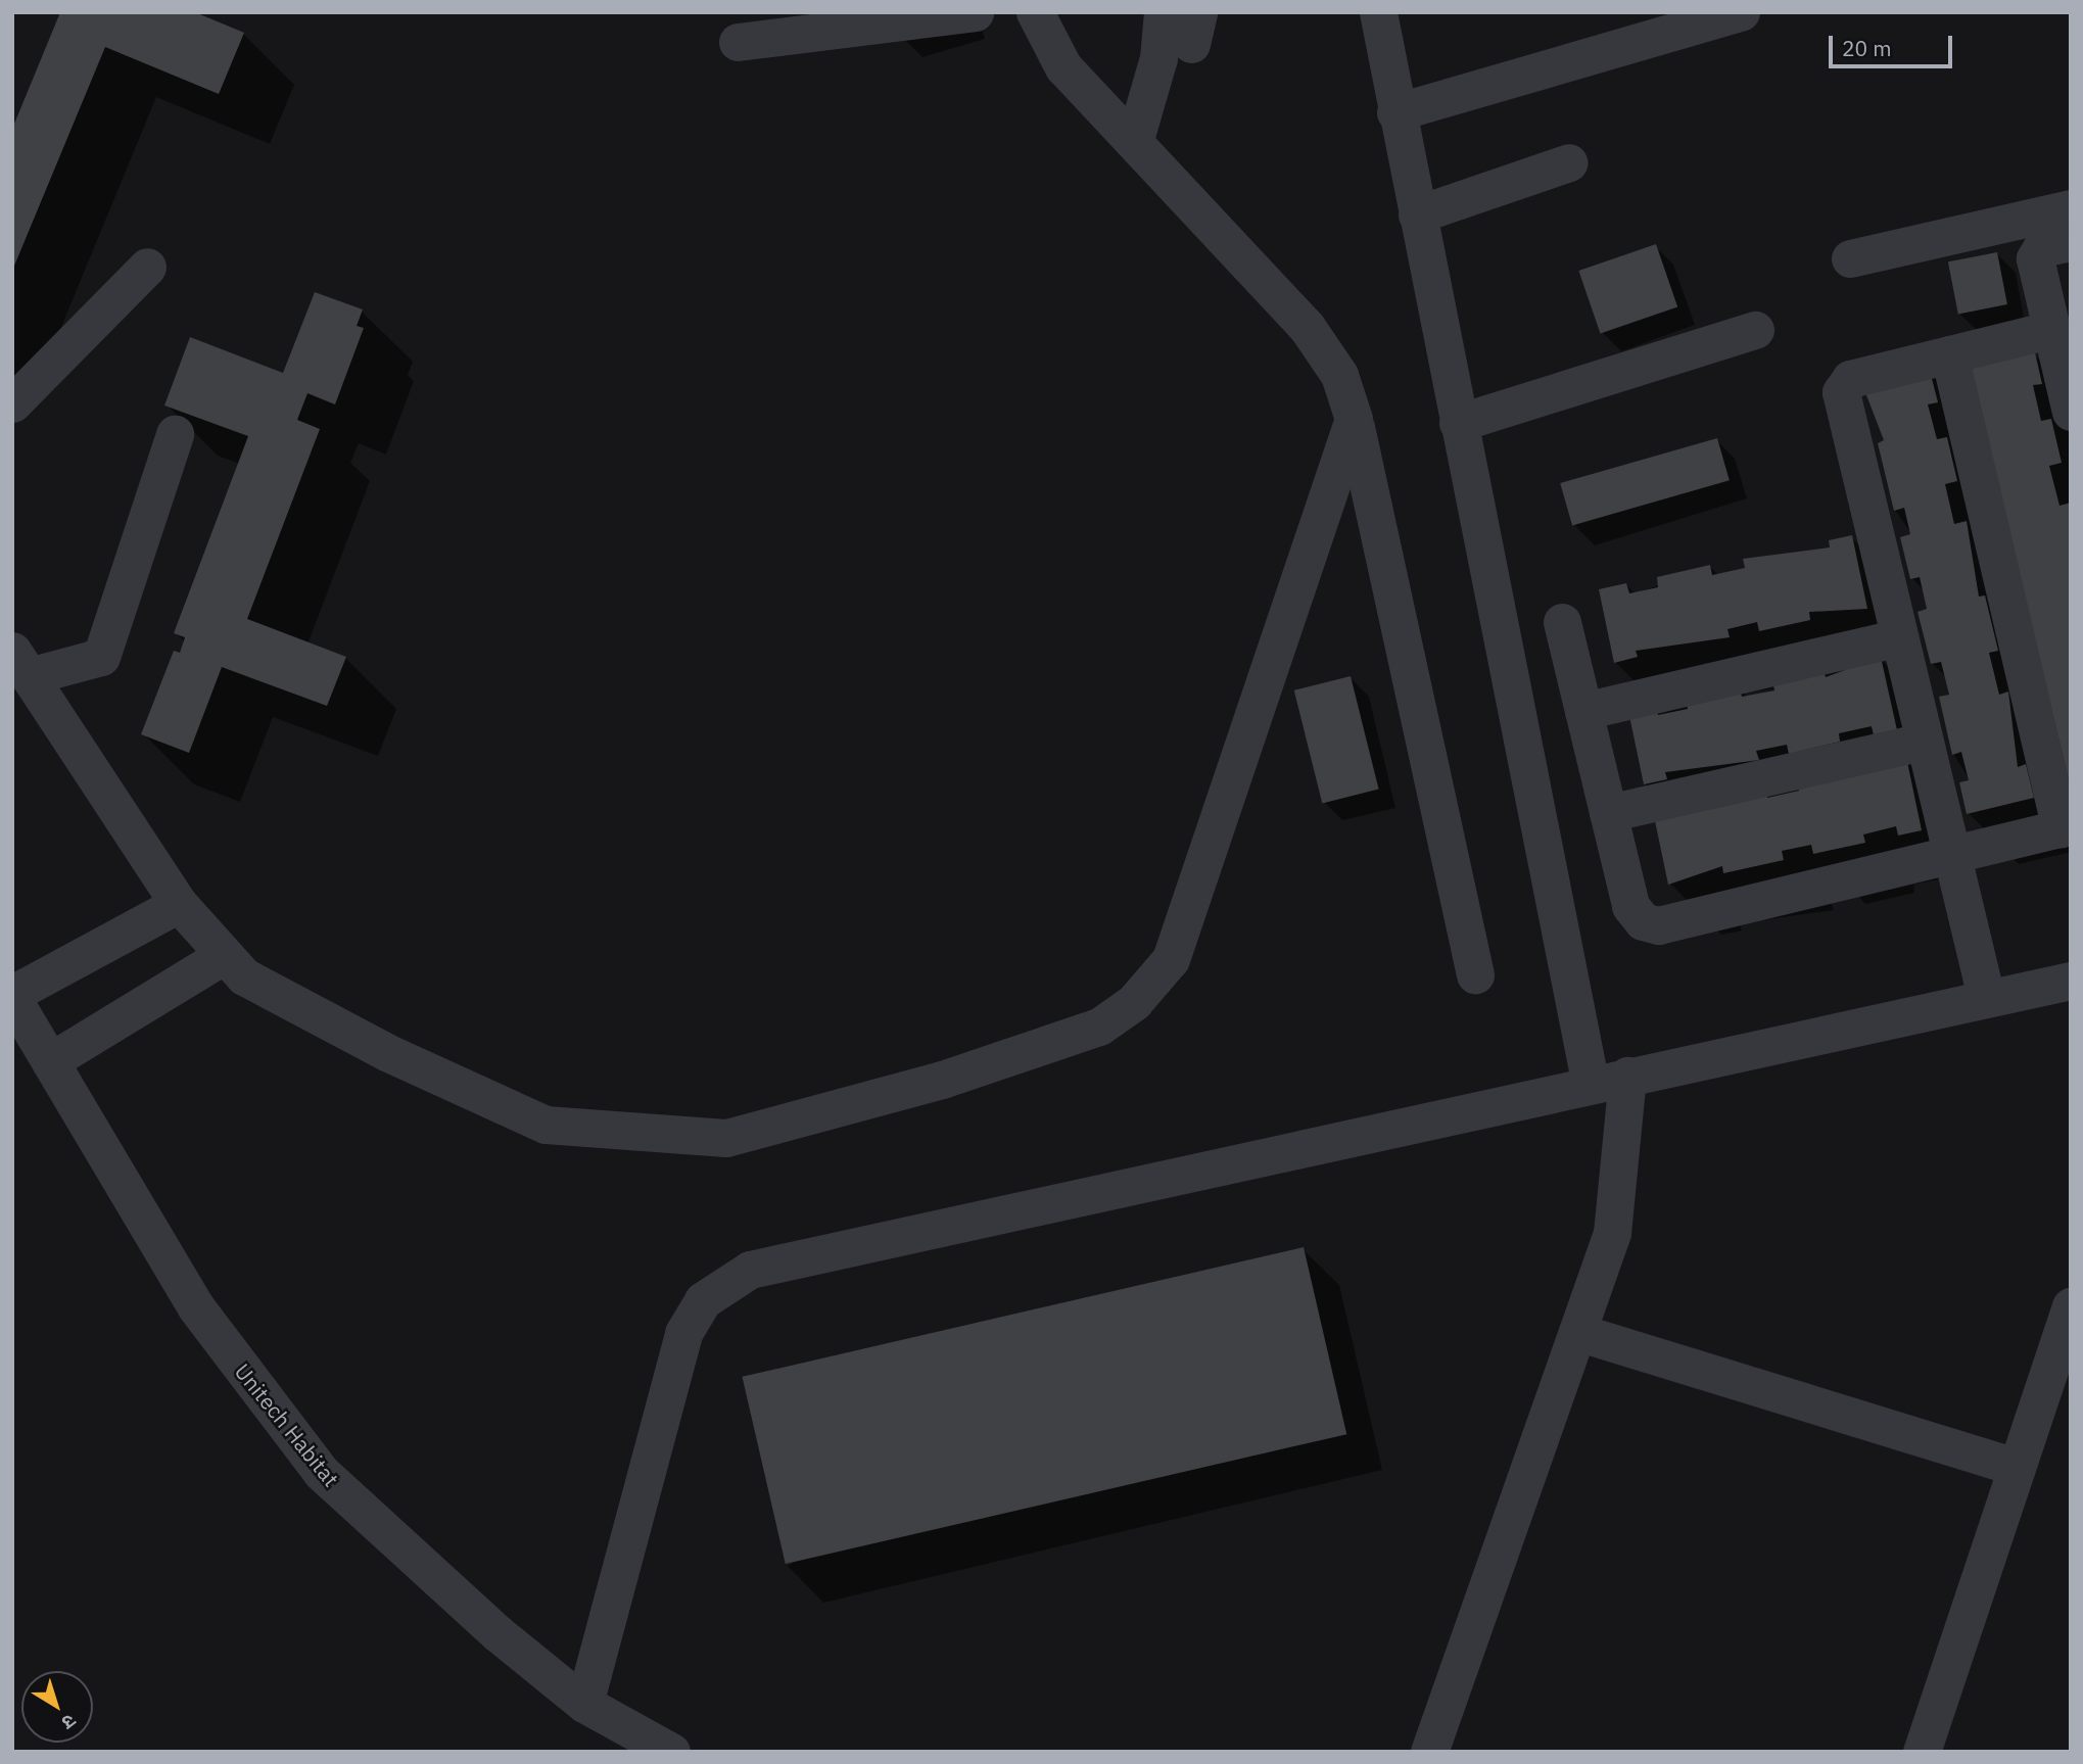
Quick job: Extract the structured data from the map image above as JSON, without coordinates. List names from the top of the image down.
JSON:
{
  "streets": {
    "street": ["Unitech Habitat"]
  },
  "scale_bar": "20 m",
  "north": "bottom right"
}
